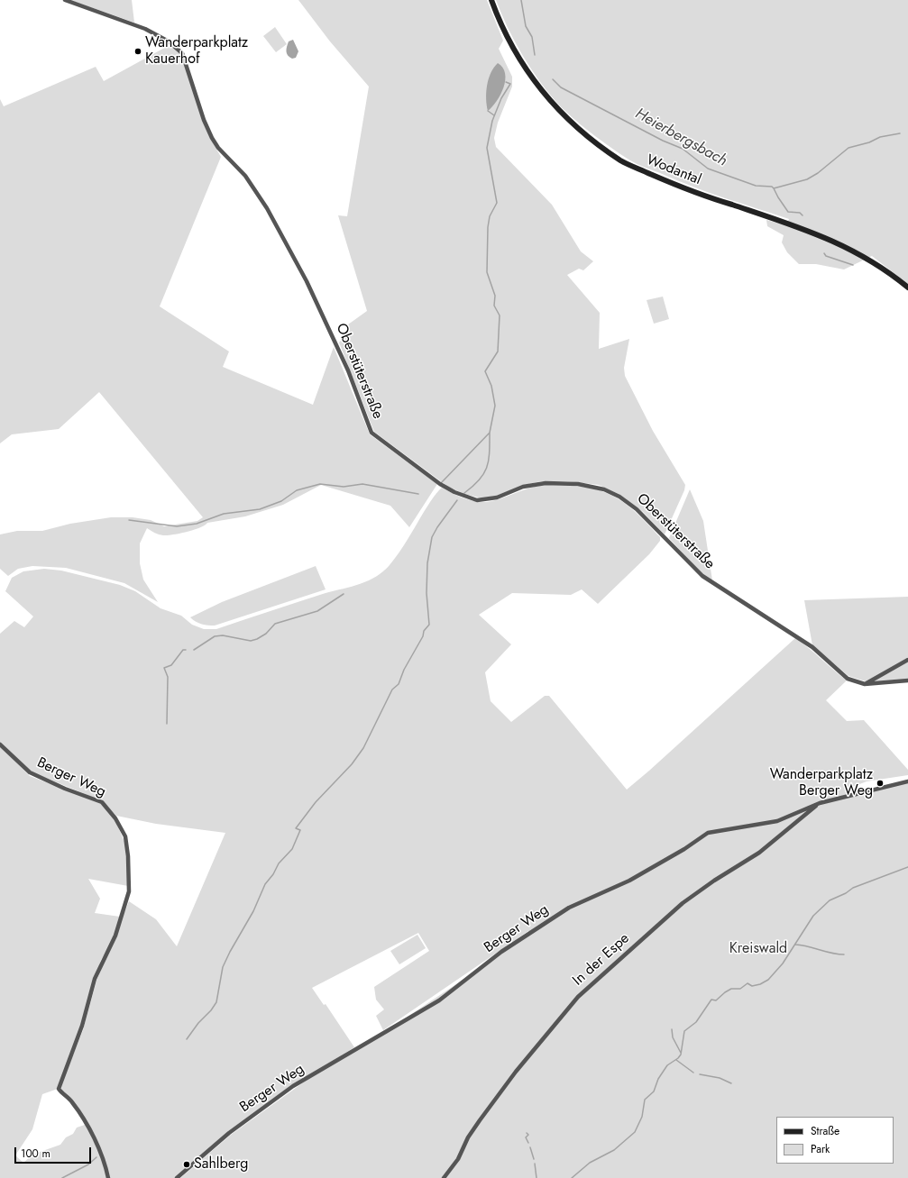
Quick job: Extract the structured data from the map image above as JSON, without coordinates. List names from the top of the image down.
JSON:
{
  "streets": {
    "main road": ["Wodantal"],
    "street": ["Oberstüterstraße", "Berger Weg", "In der Espe"]
  },
  "crossings": [
    ["Berger Weg", "In der Espe"]
  ],
  "water": ["Heierbergsbach"],
  "parks": ["Kreiswald"],
  "places": ["Wanderparkplatz Kauerhof", "Wanderparkplatz Berger Weg", "Sahlberg"],
  "legend": ["Straße", "Park"],
  "scale_bar": "100 m"
}
